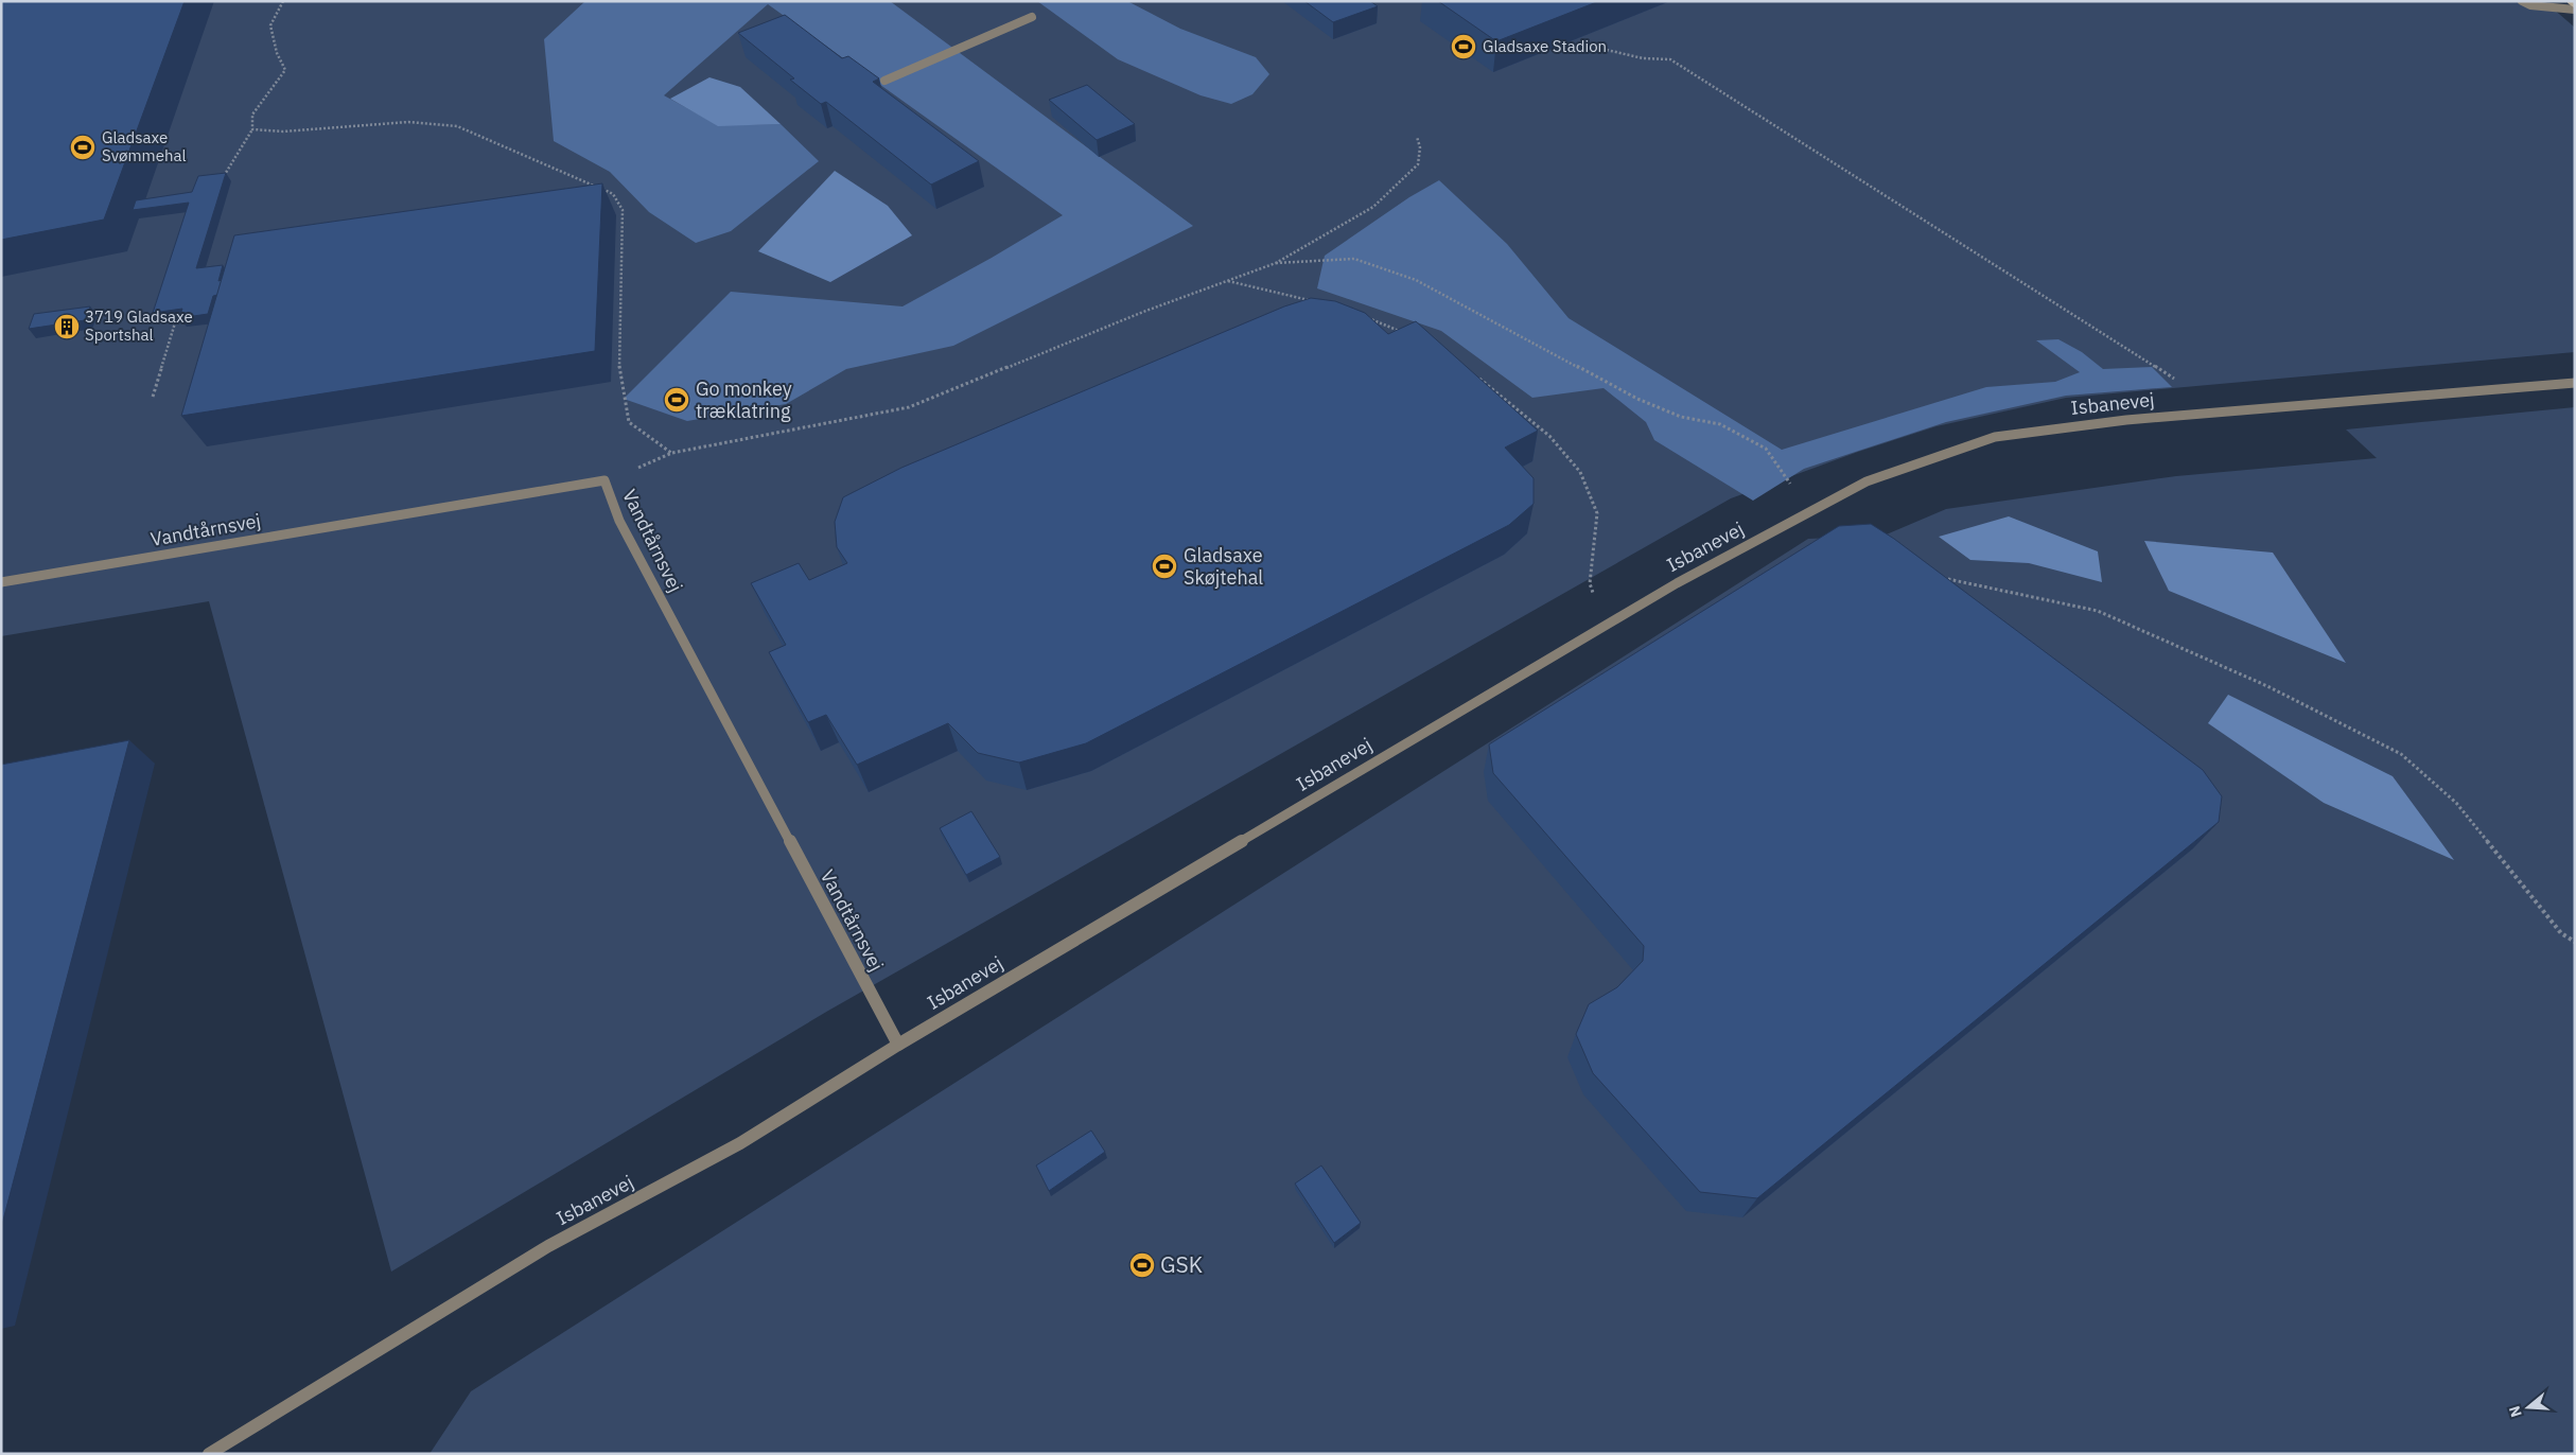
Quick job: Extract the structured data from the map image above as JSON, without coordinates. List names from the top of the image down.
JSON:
{
  "streets": {
    "street": ["Isbanevej", "Vandtårnsvej"]
  },
  "crossings": [
    ["Isbanevej", "Vandtårnsvej"]
  ],
  "places": {
    "sports": [
      "Gladsaxe Stadion",
      "Gladsaxe Svømmehal",
      "Go monkey træklatring",
      "Gladsaxe Skøjtehal",
      "GSK"
    ],
    "building": ["3719 Gladsaxe Sportshal"]
  },
  "north": "left"
}
